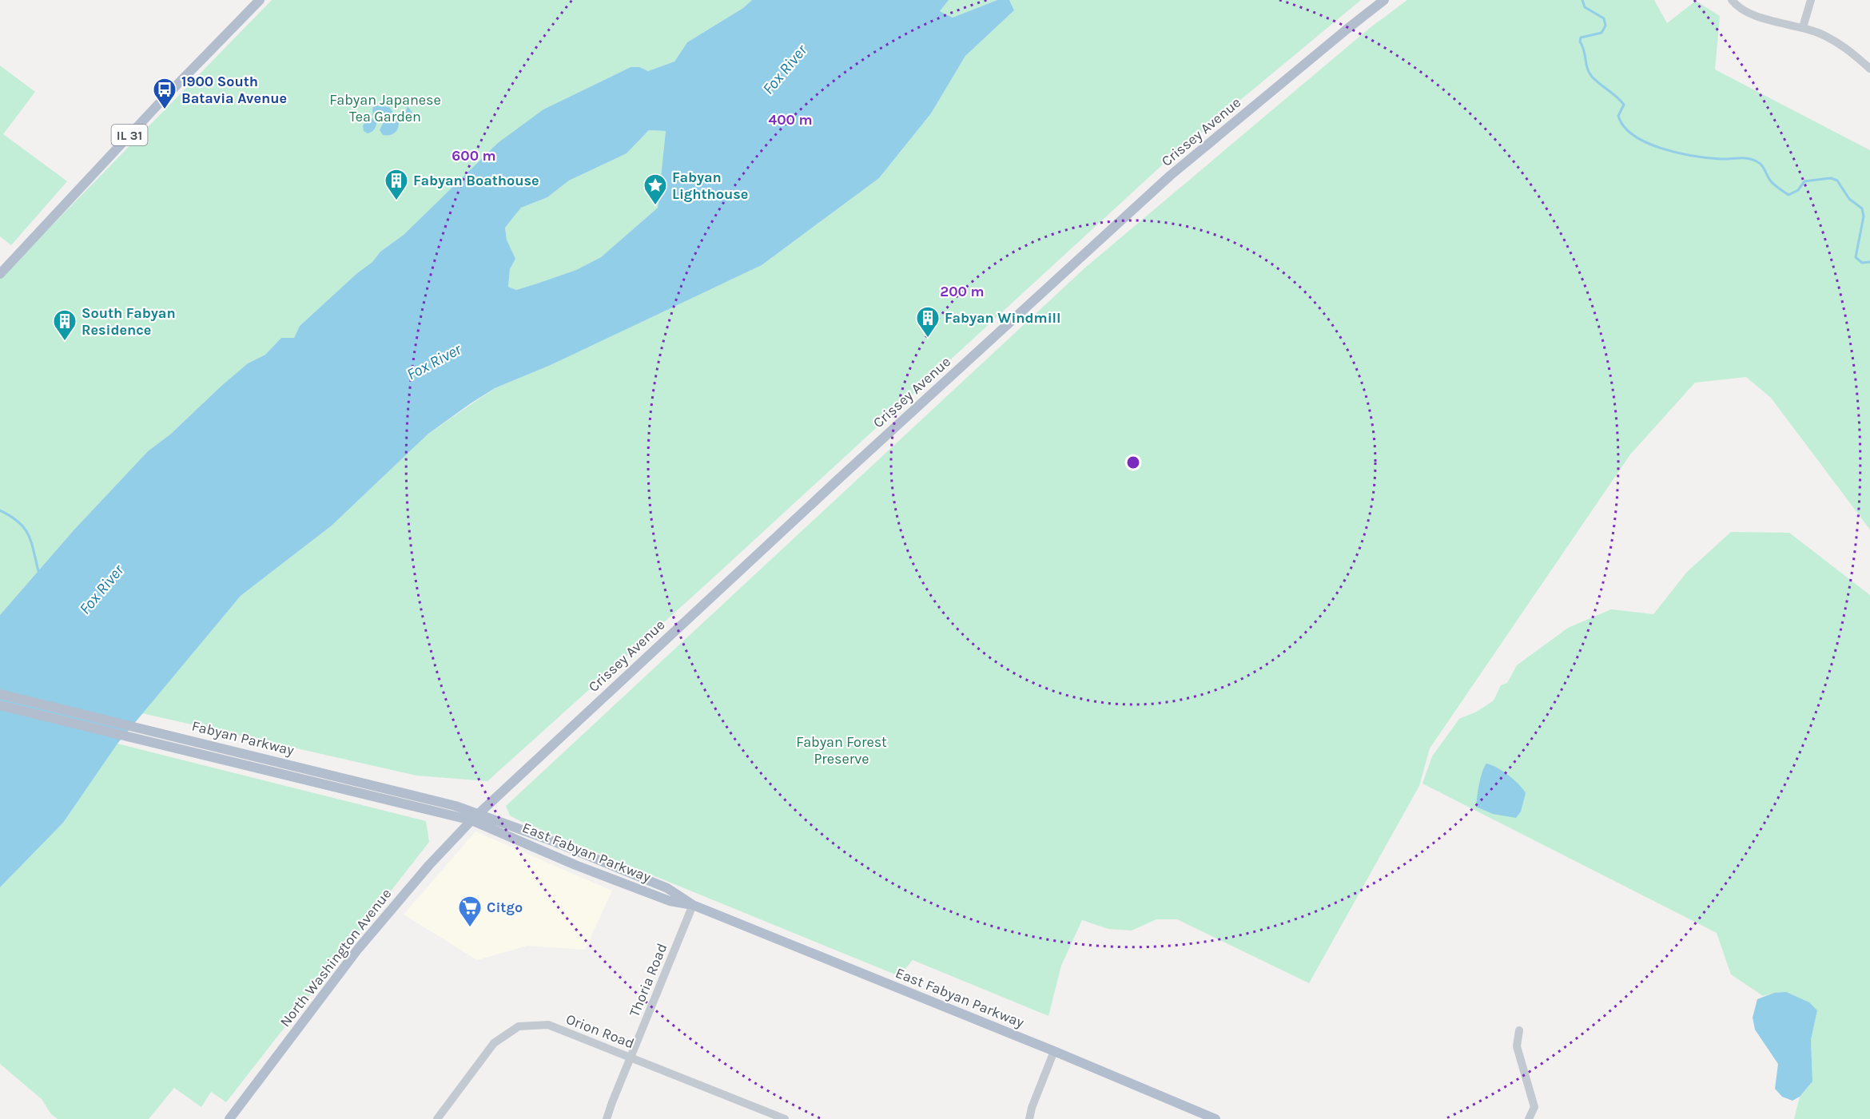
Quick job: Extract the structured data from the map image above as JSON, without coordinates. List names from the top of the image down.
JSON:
{
  "streets": {
    "main road": [
      "Crissey Avenue",
      "IL 31",
      "Fabyan Parkway",
      "East Fabyan Parkway",
      "North Washington Avenue"
    ],
    "street": ["Thoria Road", "Orion Road"]
  },
  "crossings": [
    ["Crissey Avenue", "Fabyan Parkway"],
    ["Crissey Avenue", "East Fabyan Parkway"],
    ["Crissey Avenue", "North Washington Avenue"],
    ["Fabyan Parkway", "East Fabyan Parkway"],
    ["Fabyan Parkway", "North Washington Avenue"],
    ["East Fabyan Parkway", "North Washington Avenue"],
    ["East Fabyan Parkway", "Thoria Road"],
    ["Thoria Road", "Orion Road"]
  ],
  "water": ["Fox River"],
  "parks": ["Fabyan Japanese Tea Garden", "Fabyan Forest Preserve"],
  "places": {
    "bus stop": ["1900 South Batavia Avenue"],
    "building": ["Fabyan Boathouse", "Fabyan Windmill", "South Fabyan Residence"],
    "place": ["Fabyan Lighthouse"],
    "supermarket": ["Citgo"]
  },
  "rings": ["400 m", "600 m", "200 m"]
}
